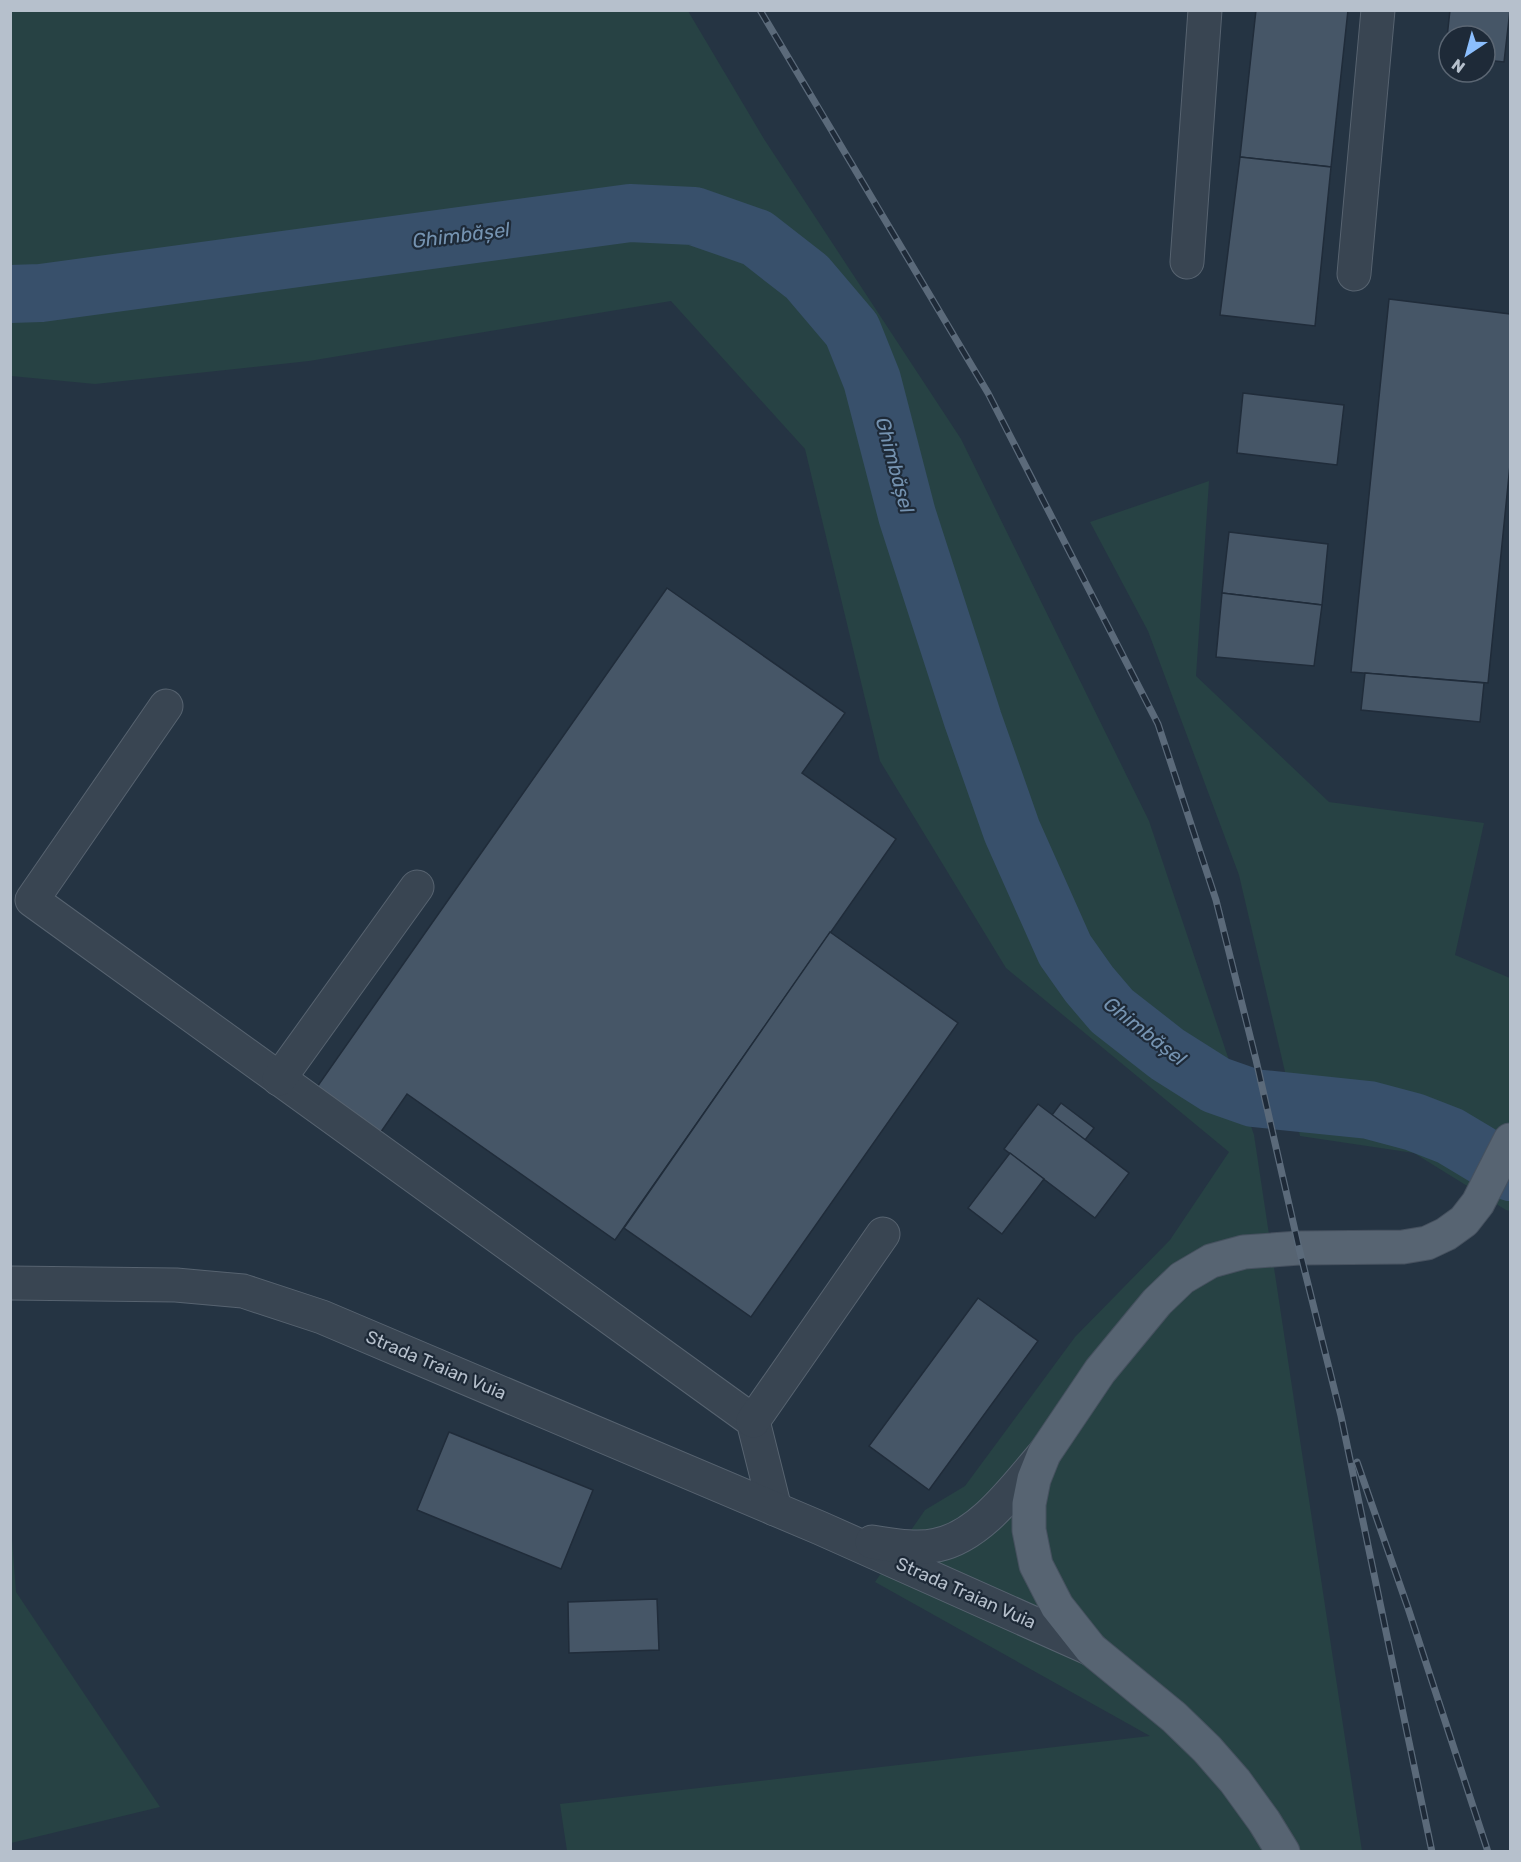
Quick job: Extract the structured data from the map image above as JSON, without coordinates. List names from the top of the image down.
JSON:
{
  "streets": {
    "street": ["Strada Traian Vuia"]
  },
  "water": ["Ghimbășel"],
  "north": "bottom left"
}
